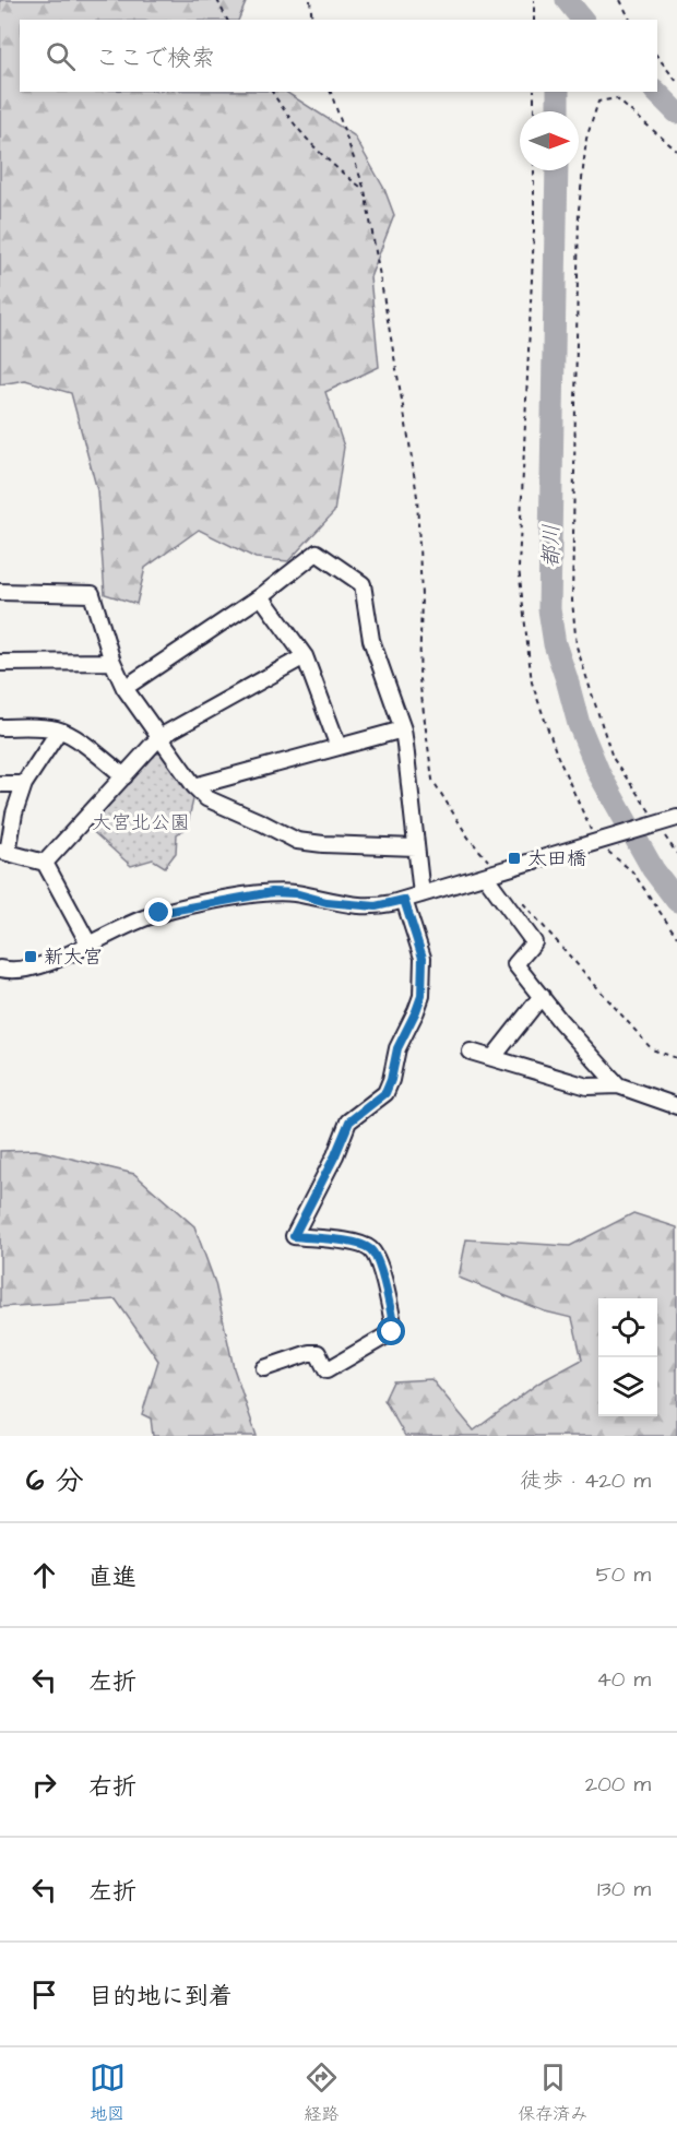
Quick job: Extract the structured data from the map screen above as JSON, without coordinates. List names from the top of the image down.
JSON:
{
  "water": ["都川"],
  "parks": ["大宮北公園"],
  "places": {
    "transit": ["太田橋", "新大宮"]
  },
  "north": "right",
  "page": {
    "search": "ここで検索",
    "heading": ["6 分", "徒歩 · 420 m"],
    "list": [
      ["直進", "50 m"],
      ["左折", "40 m"],
      ["右折", "200 m"],
      ["左折", "130 m"],
      "目的地に到着"
    ],
    "nav": ["地図", "経路", "保存済み"]
  }
}
